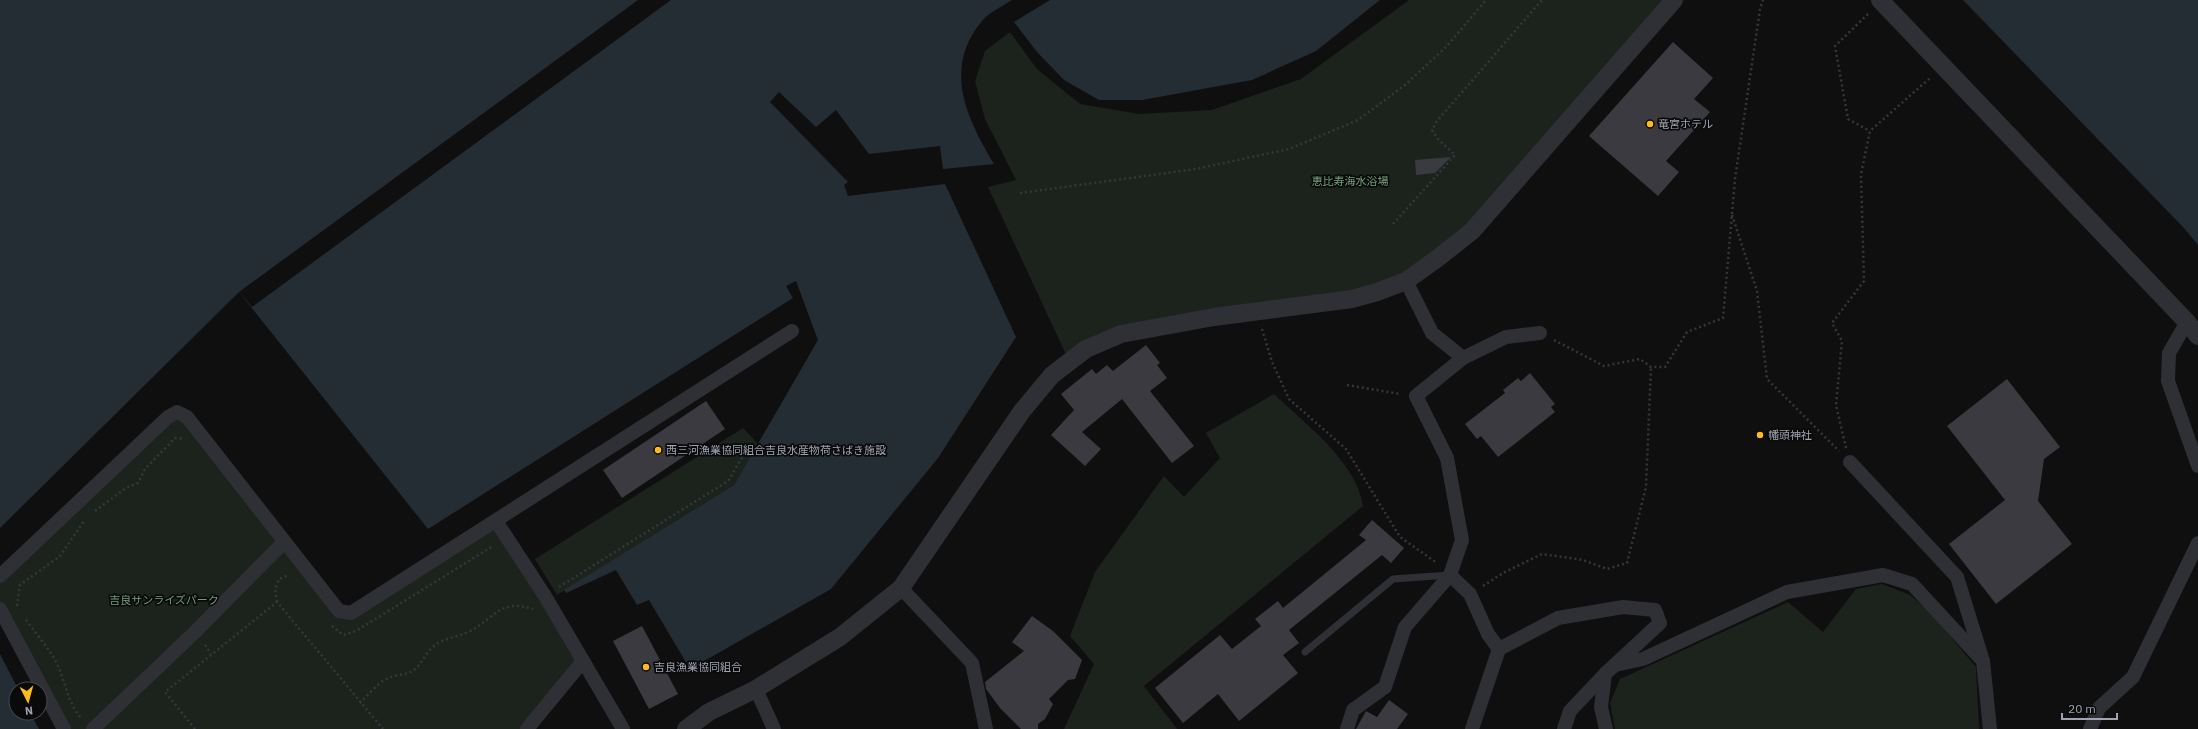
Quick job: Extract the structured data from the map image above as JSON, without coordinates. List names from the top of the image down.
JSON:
{
  "parks": ["恵比寿海水浴場", "吉良サンライズパーク"],
  "places": [
    "竜宮ホテル",
    "幡頭神社",
    "西三河漁業協同組合吉良水産物荷さばき施設",
    "吉良漁業協同組合"
  ],
  "scale_bar": "20 m",
  "north": "bottom"
}
